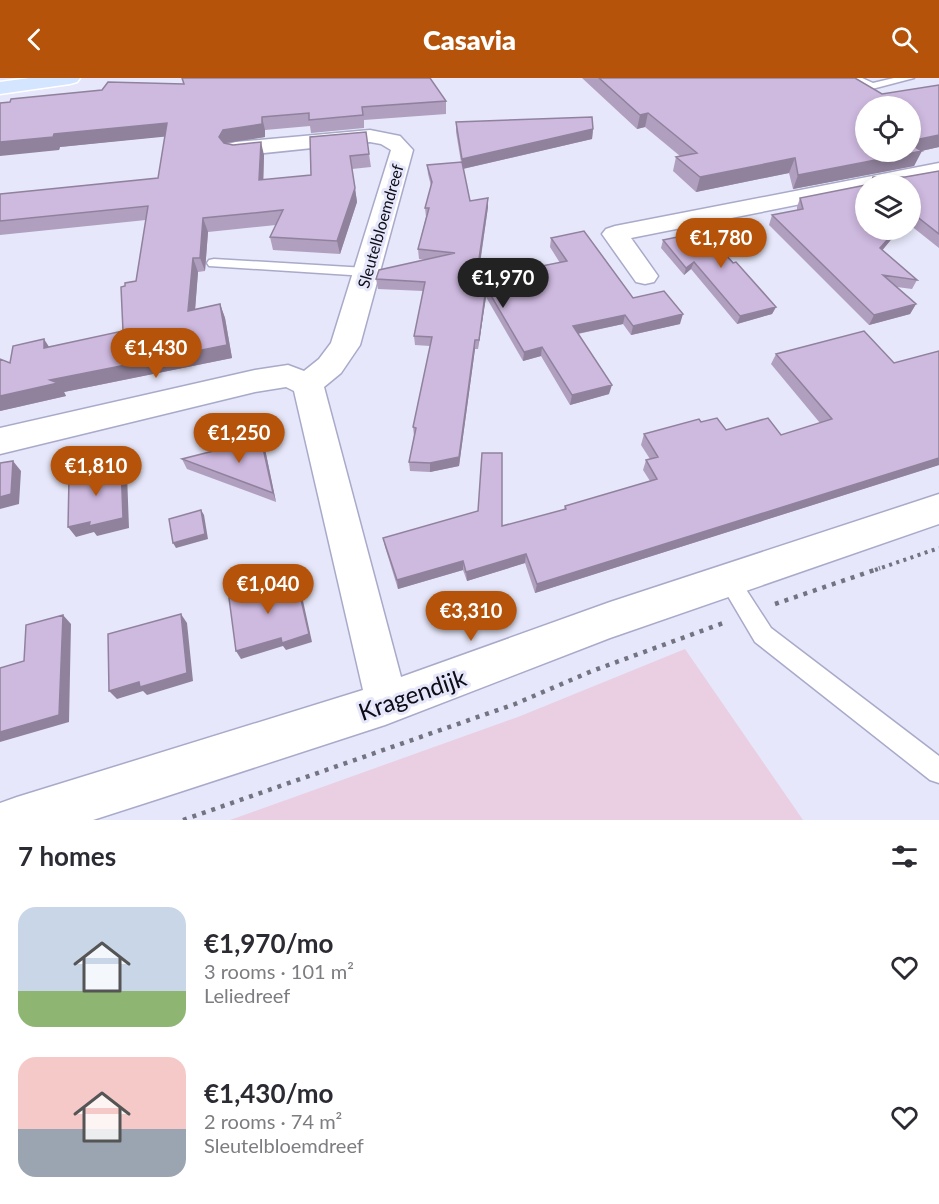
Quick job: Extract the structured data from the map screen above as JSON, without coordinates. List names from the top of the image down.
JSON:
{
  "streets": {
    "street": ["Sleutelbloemdreef", "Kragendijk"]
  },
  "page": {
    "header": "Casavia",
    "price": [
      "€1,780",
      "€1,970",
      "€1,430",
      "€1,250",
      "€1,810",
      "€1,040",
      "€3,310"
    ],
    "heading": "7 homes",
    "list": [
      {
        "name": "€1,970/mo",
        "note": "3 rooms · 101 m² · Leliedreef"
      },
      {
        "name": "€1,430/mo",
        "note": "2 rooms · 74 m² · Sleutelbloemdreef"
      }
    ]
  }
}
